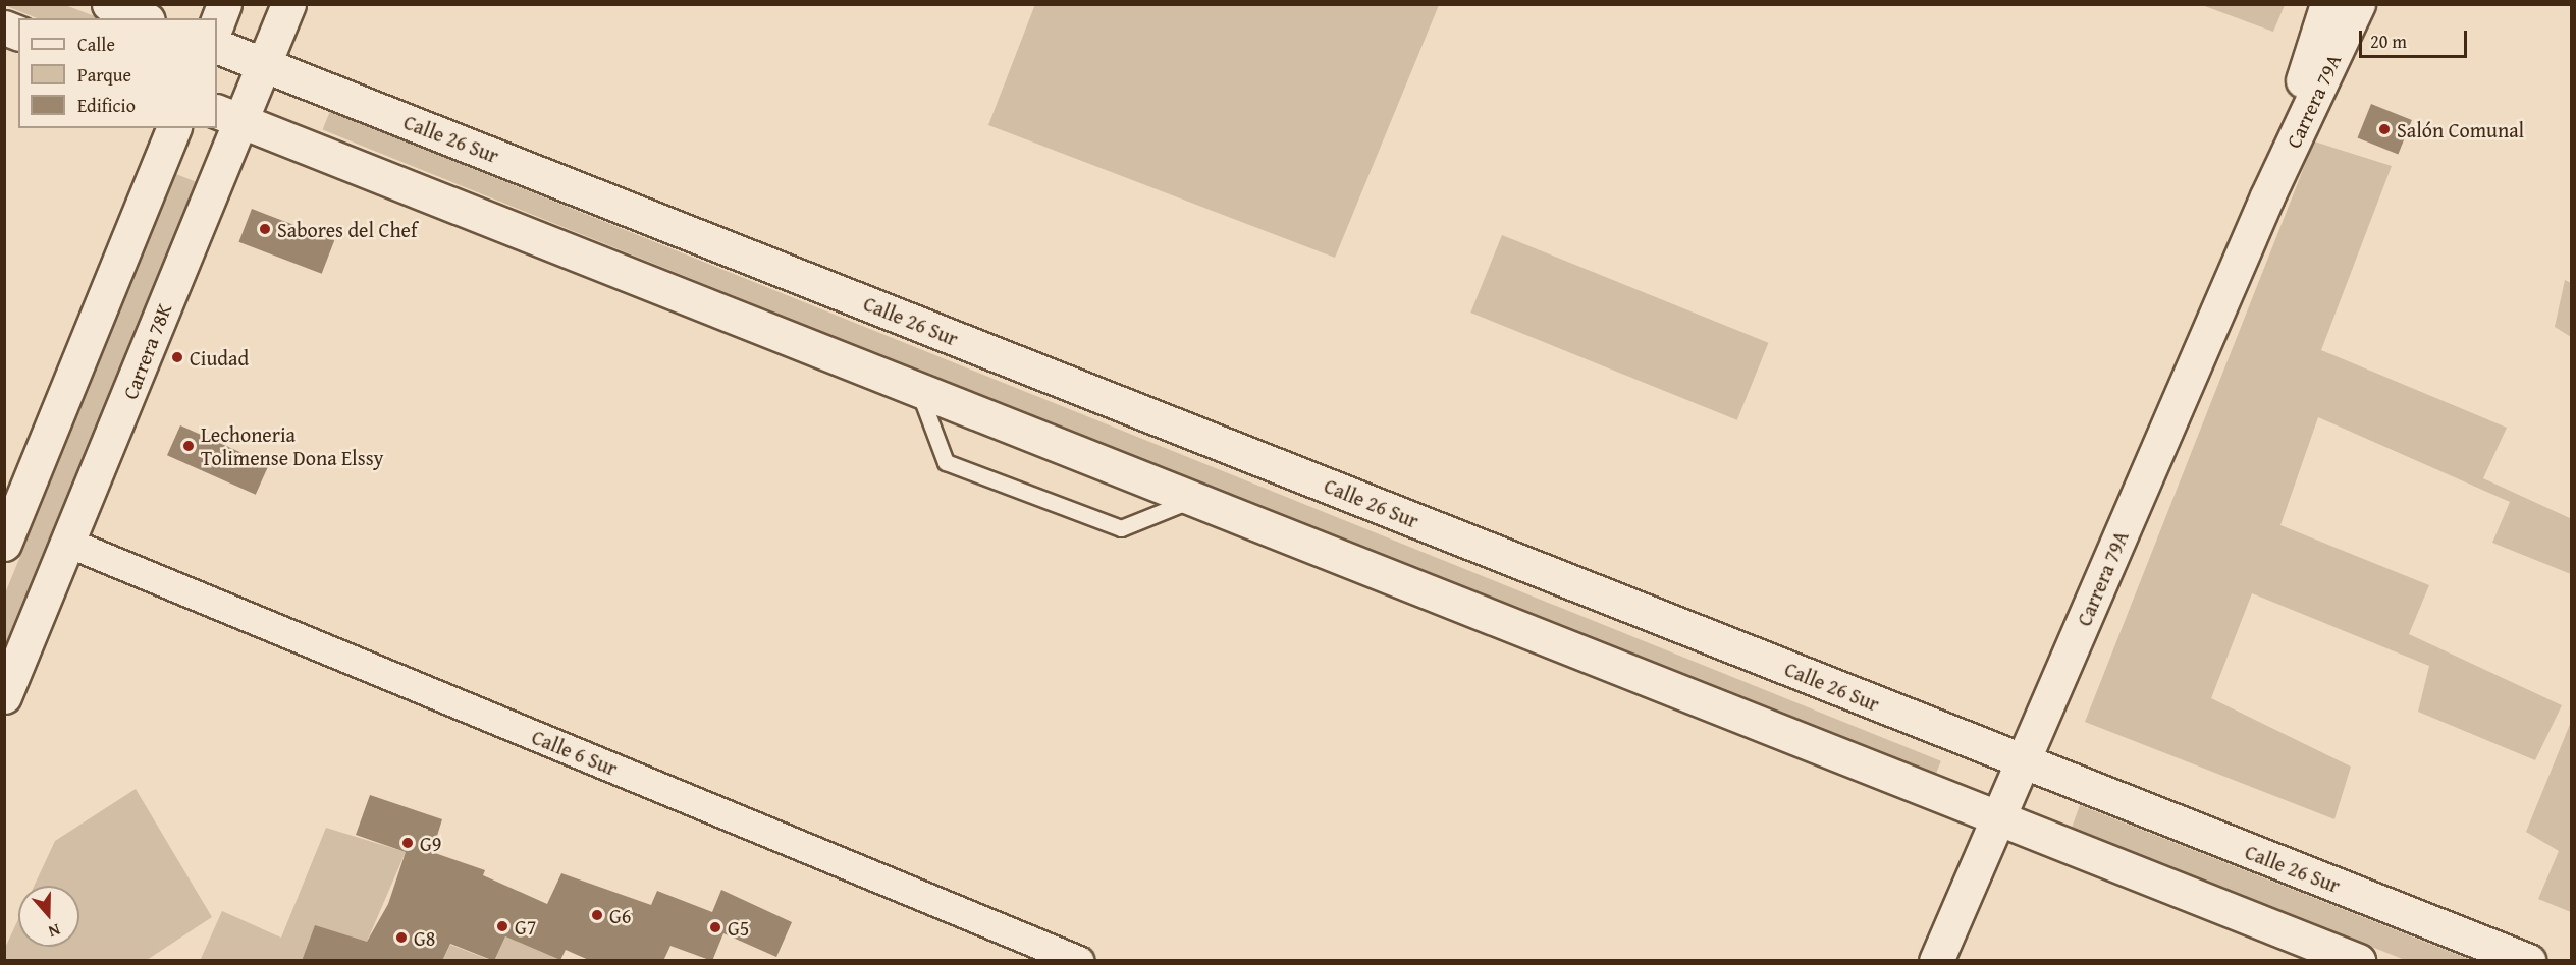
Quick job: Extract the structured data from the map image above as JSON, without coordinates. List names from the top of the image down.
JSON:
{
  "streets": {
    "main road": ["Carrera 79A", "Calle 26 Sur", "Carrera 78K"],
    "street": ["Calle 6 Sur"]
  },
  "crossings": [
    ["Carrera 79A", "Calle 26 Sur"],
    ["Calle 26 Sur", "Carrera 78K"],
    ["Carrera 78K", "Calle 6 Sur"]
  ],
  "places": [
    "Salón Comunal",
    "Sabores del Chef",
    "Ciudad",
    "Lechoneria Tolimense Dona Elssy",
    "G9",
    "G6",
    "G7",
    "G5",
    "G8"
  ],
  "legend": ["Calle", "Parque", "Edificio"],
  "scale_bar": "20 m",
  "north": "bottom"
}
